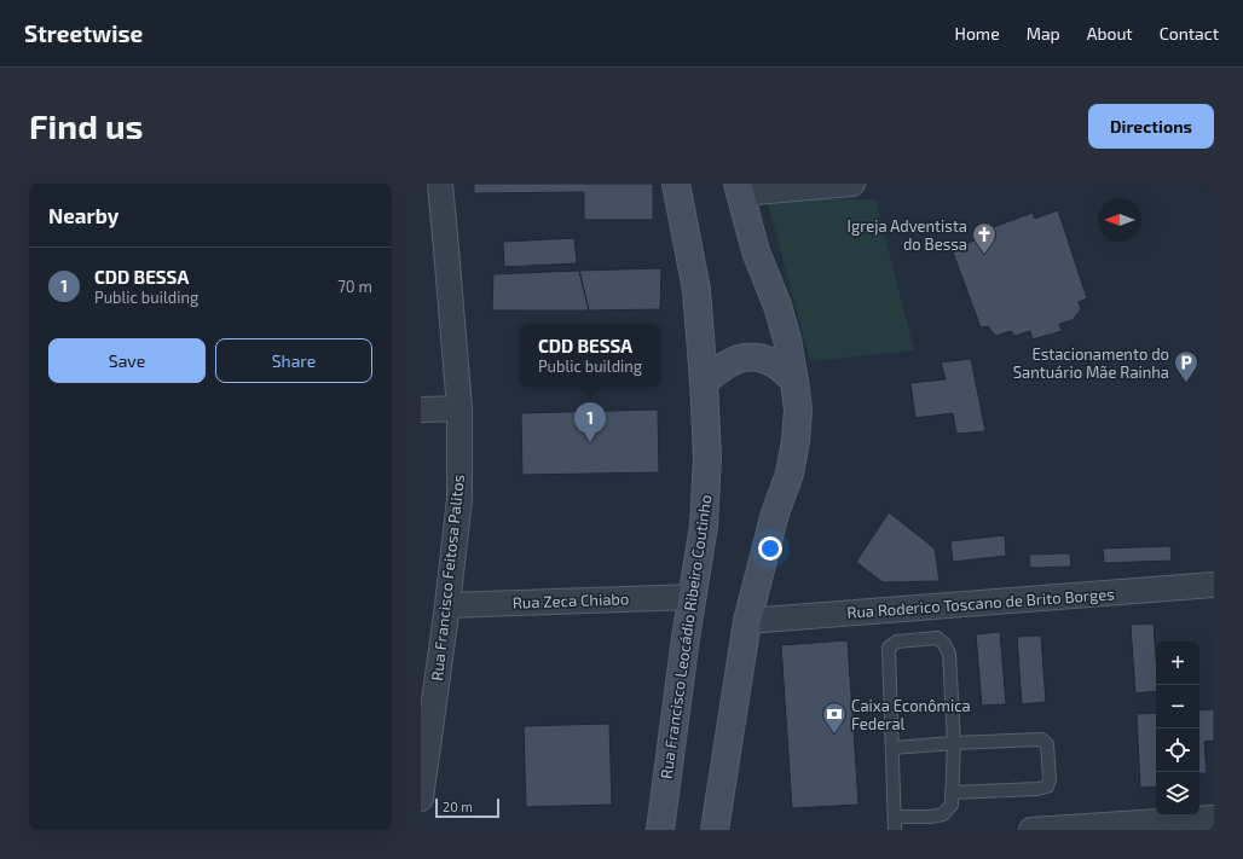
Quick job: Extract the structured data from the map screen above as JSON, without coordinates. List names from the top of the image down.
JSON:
{
  "streets": {
    "main road": ["Rua Francisco Leocádio Ribeiro Coutinho"],
    "street": ["Rua Francisco Feitosa Palitos", "Rua Zeca Chiabo", "Rua Roderico Toscano de Brito Borges"]
  },
  "crossings": [
    ["Rua Francisco Feitosa Palitos", "Rua Zeca Chiabo"],
    ["Rua Zeca Chiabo", "Rua Francisco Leocádio Ribeiro Coutinho"]
  ],
  "places": {
    "church": ["Igreja Adventista do Bessa"],
    "parking": ["Estacionamento do Santuário Mãe Rainha"],
    "bank": ["Caixa Econômica Federal"]
  },
  "scale_bar": "20 m",
  "north": "left",
  "page": {
    "header": "Streetwise",
    "nav": [
      "Home",
      "Map",
      "About",
      "Contact"
    ],
    "buttons": [
      "Directions",
      ["Save", "Share"]
    ],
    "title": "Find us",
    "heading": "Nearby",
    "list": [
      {
        "mark": "1",
        "name": "CDD BESSA",
        "note": "Public building",
        "value": "70 m"
      }
    ],
    "popup": ["CDD BESSA", "Public building"],
    "pins": "1",
    "map_buttons": ["+", "−"],
    "scale": "20 m"
  }
}
